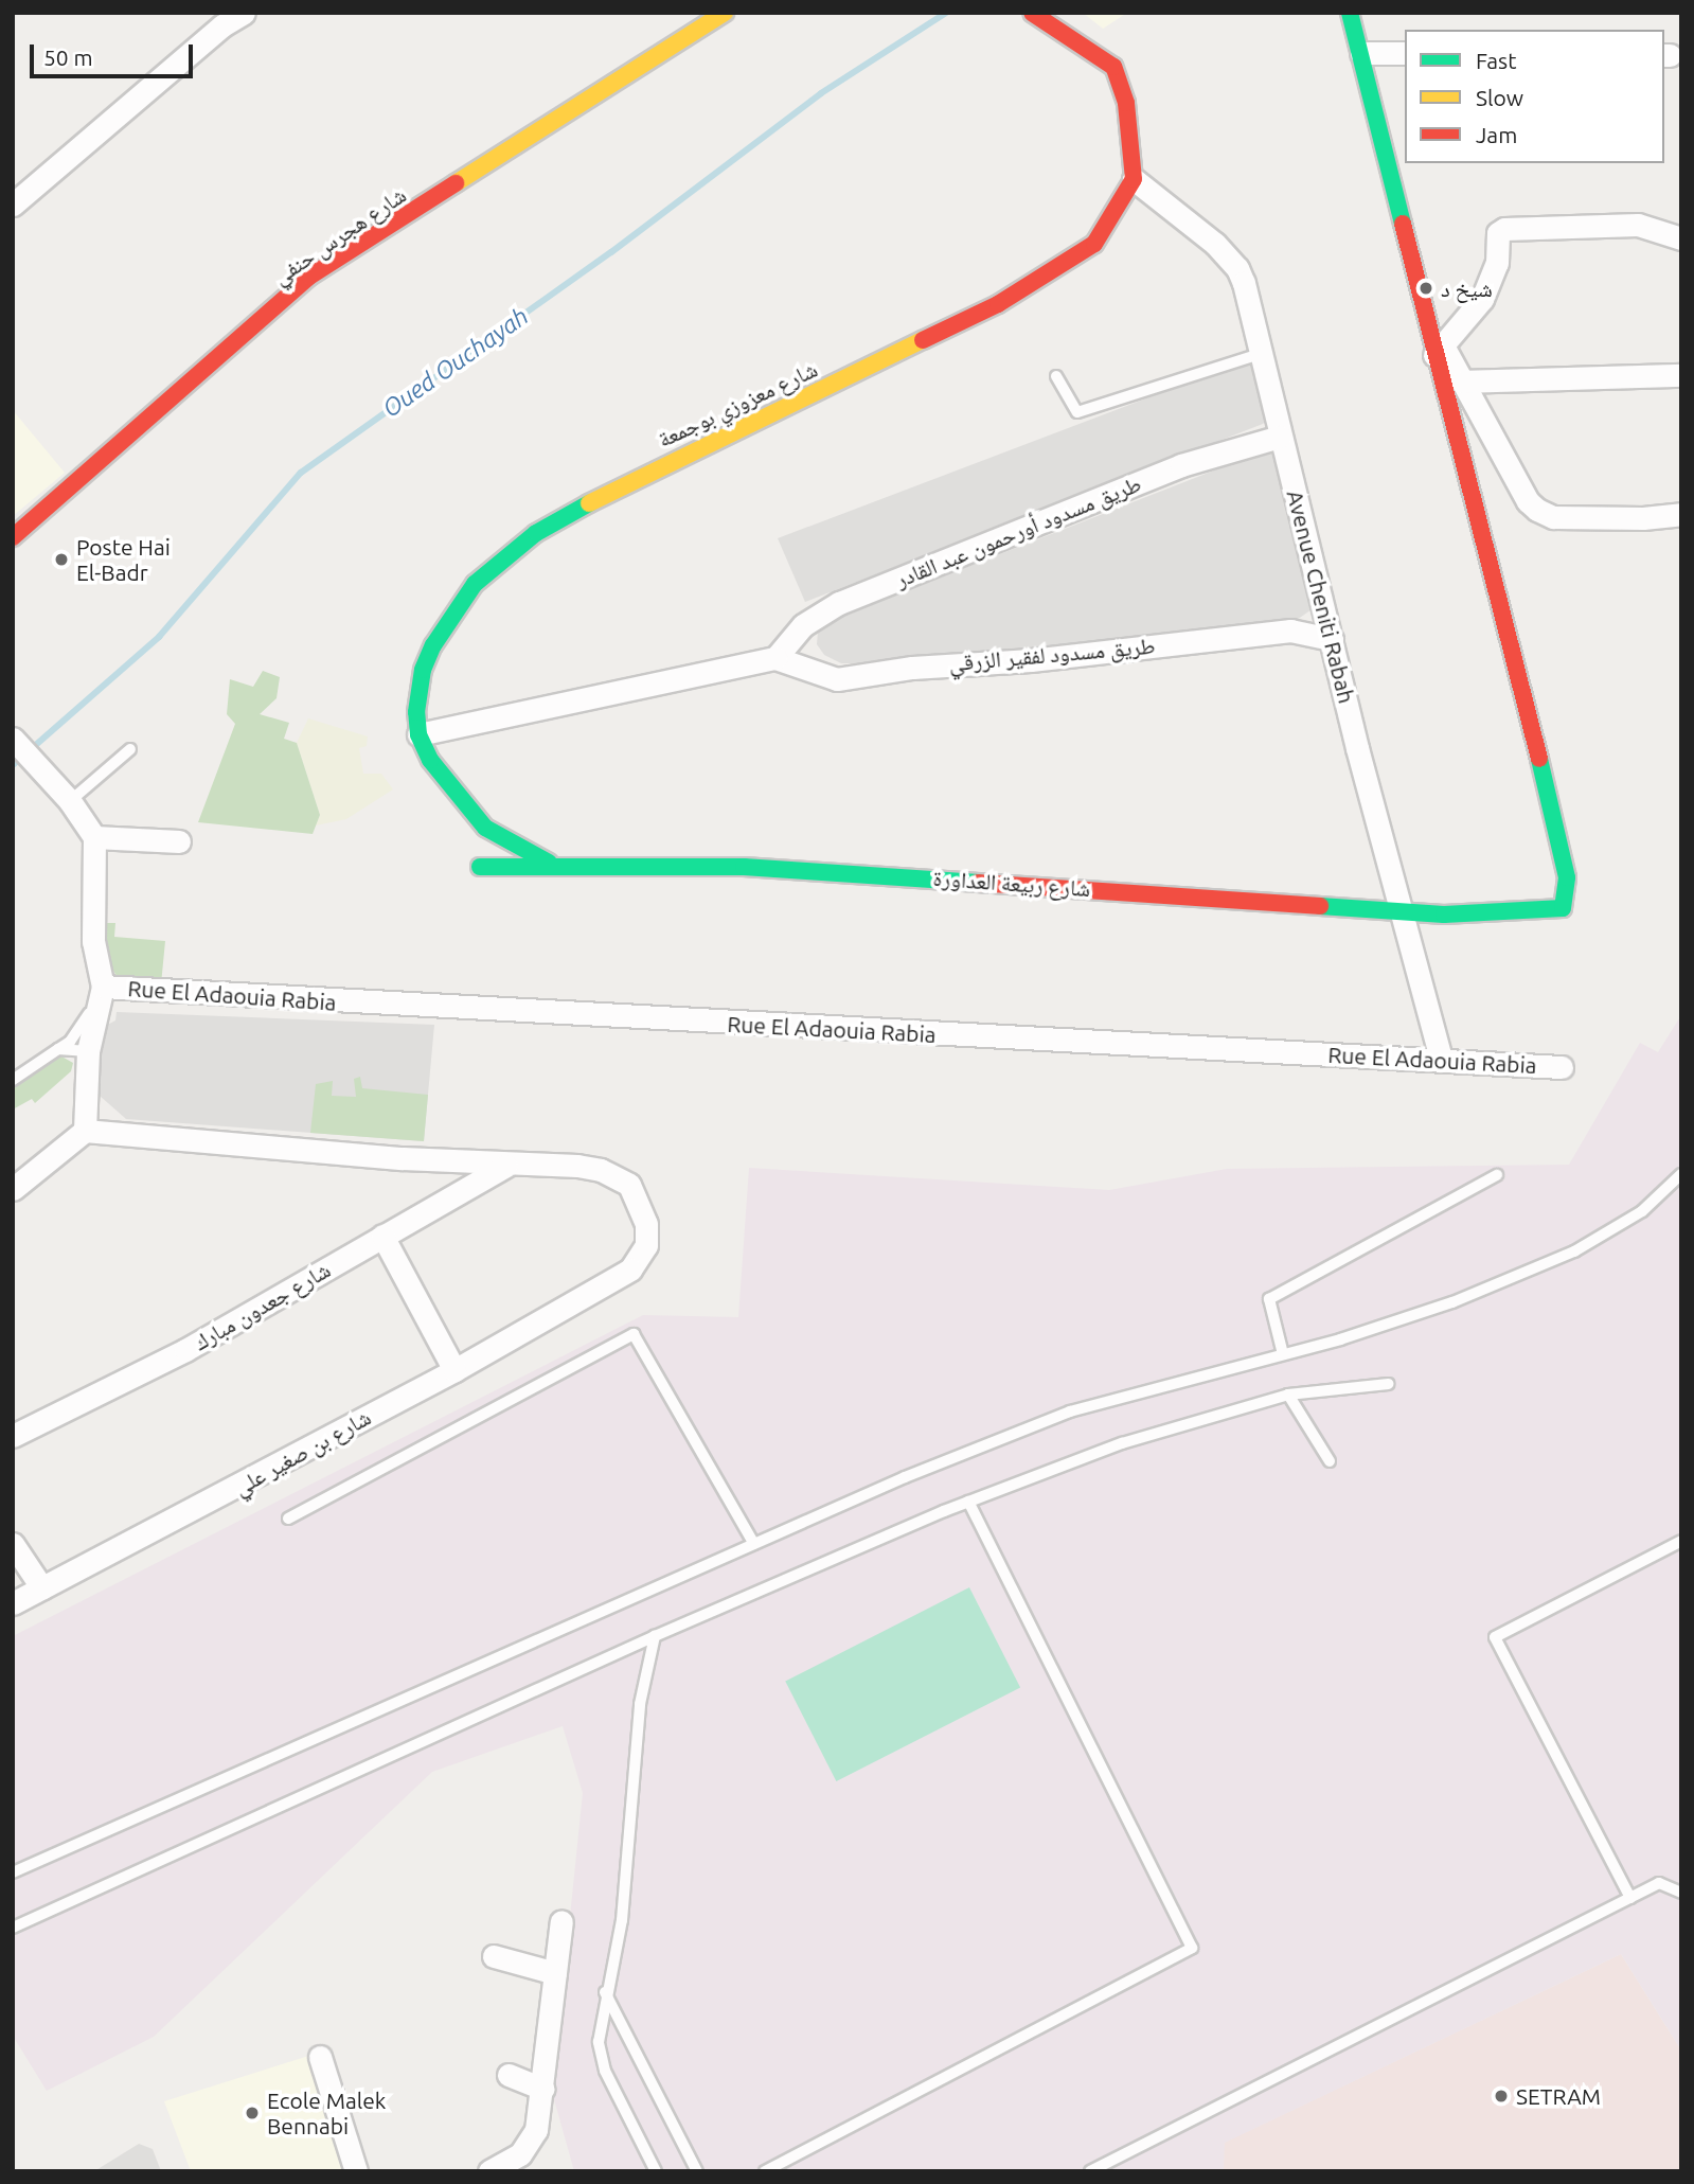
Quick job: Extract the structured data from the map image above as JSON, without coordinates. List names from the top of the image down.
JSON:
{
  "streets": {
    "street": [
      "شارع هجرس حنفي",
      "شارع معزوزي بوجمعة",
      "طريق مسدود أورحمون عبد القادر",
      "Avenue Cheniti Rabah",
      "طريق مسدود لفقير الزرقي",
      "شارع ربيعة العداورة",
      "Rue El Adaouia Rabia",
      "شارع جعدون مبارك",
      "شارع بن صغير علي"
    ]
  },
  "crossings": [
    ["شارع معزوزي بوجمعة", "Avenue Cheniti Rabah"],
    ["شارع معزوزي بوجمعة", "شارع ربيعة العداورة"],
    ["طريق مسدود أورحمون عبد القادر", "Avenue Cheniti Rabah"],
    ["طريق مسدود أورحمون عبد القادر", "طريق مسدود لفقير الزرقي"],
    ["Avenue Cheniti Rabah", "طريق مسدود لفقير الزرقي"],
    ["Avenue Cheniti Rabah", "شارع ربيعة العداورة"],
    ["Avenue Cheniti Rabah", "Rue El Adaouia Rabia"],
    ["شارع جعدون مبارك", "شارع بن صغير علي"]
  ],
  "water": ["Oued Ouchayah"],
  "places": [
    "شيخ د",
    "Poste Hai El-Badr",
    "SETRAM",
    "Ecole Malek Bennabi"
  ],
  "legend": ["Fast", "Slow", "Jam"],
  "scale_bar": "50 m"
}
